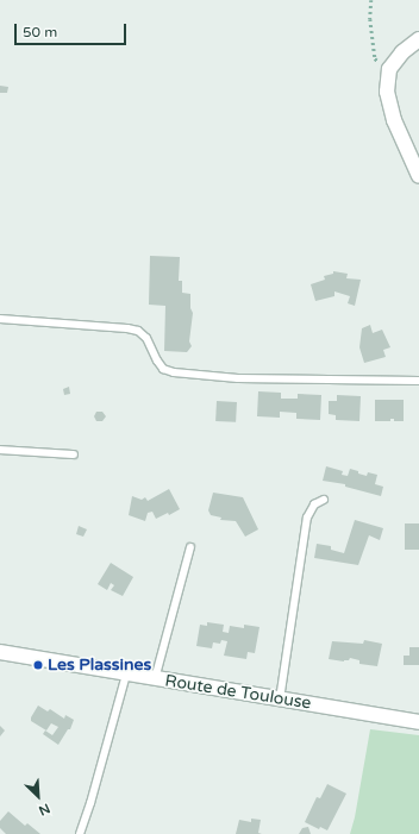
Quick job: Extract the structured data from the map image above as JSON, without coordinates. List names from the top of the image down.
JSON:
{
  "streets": {
    "street": ["Route de Toulouse"]
  },
  "places": ["Les Plassines"],
  "scale_bar": "50 m",
  "north": "bottom right"
}
